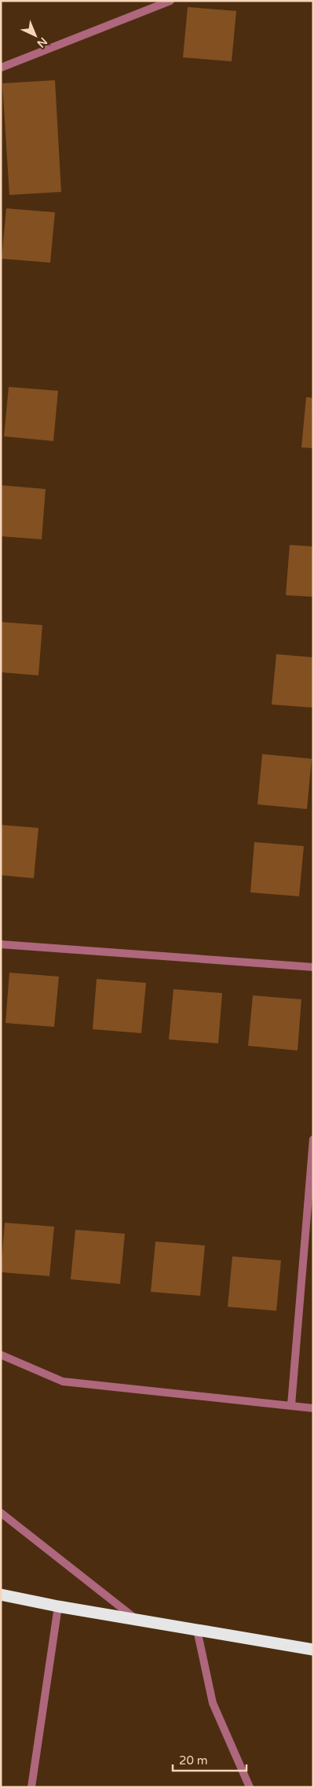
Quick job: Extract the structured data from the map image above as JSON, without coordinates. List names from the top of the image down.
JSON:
{
  "scale_bar": "20 m",
  "north": "bottom right"
}
